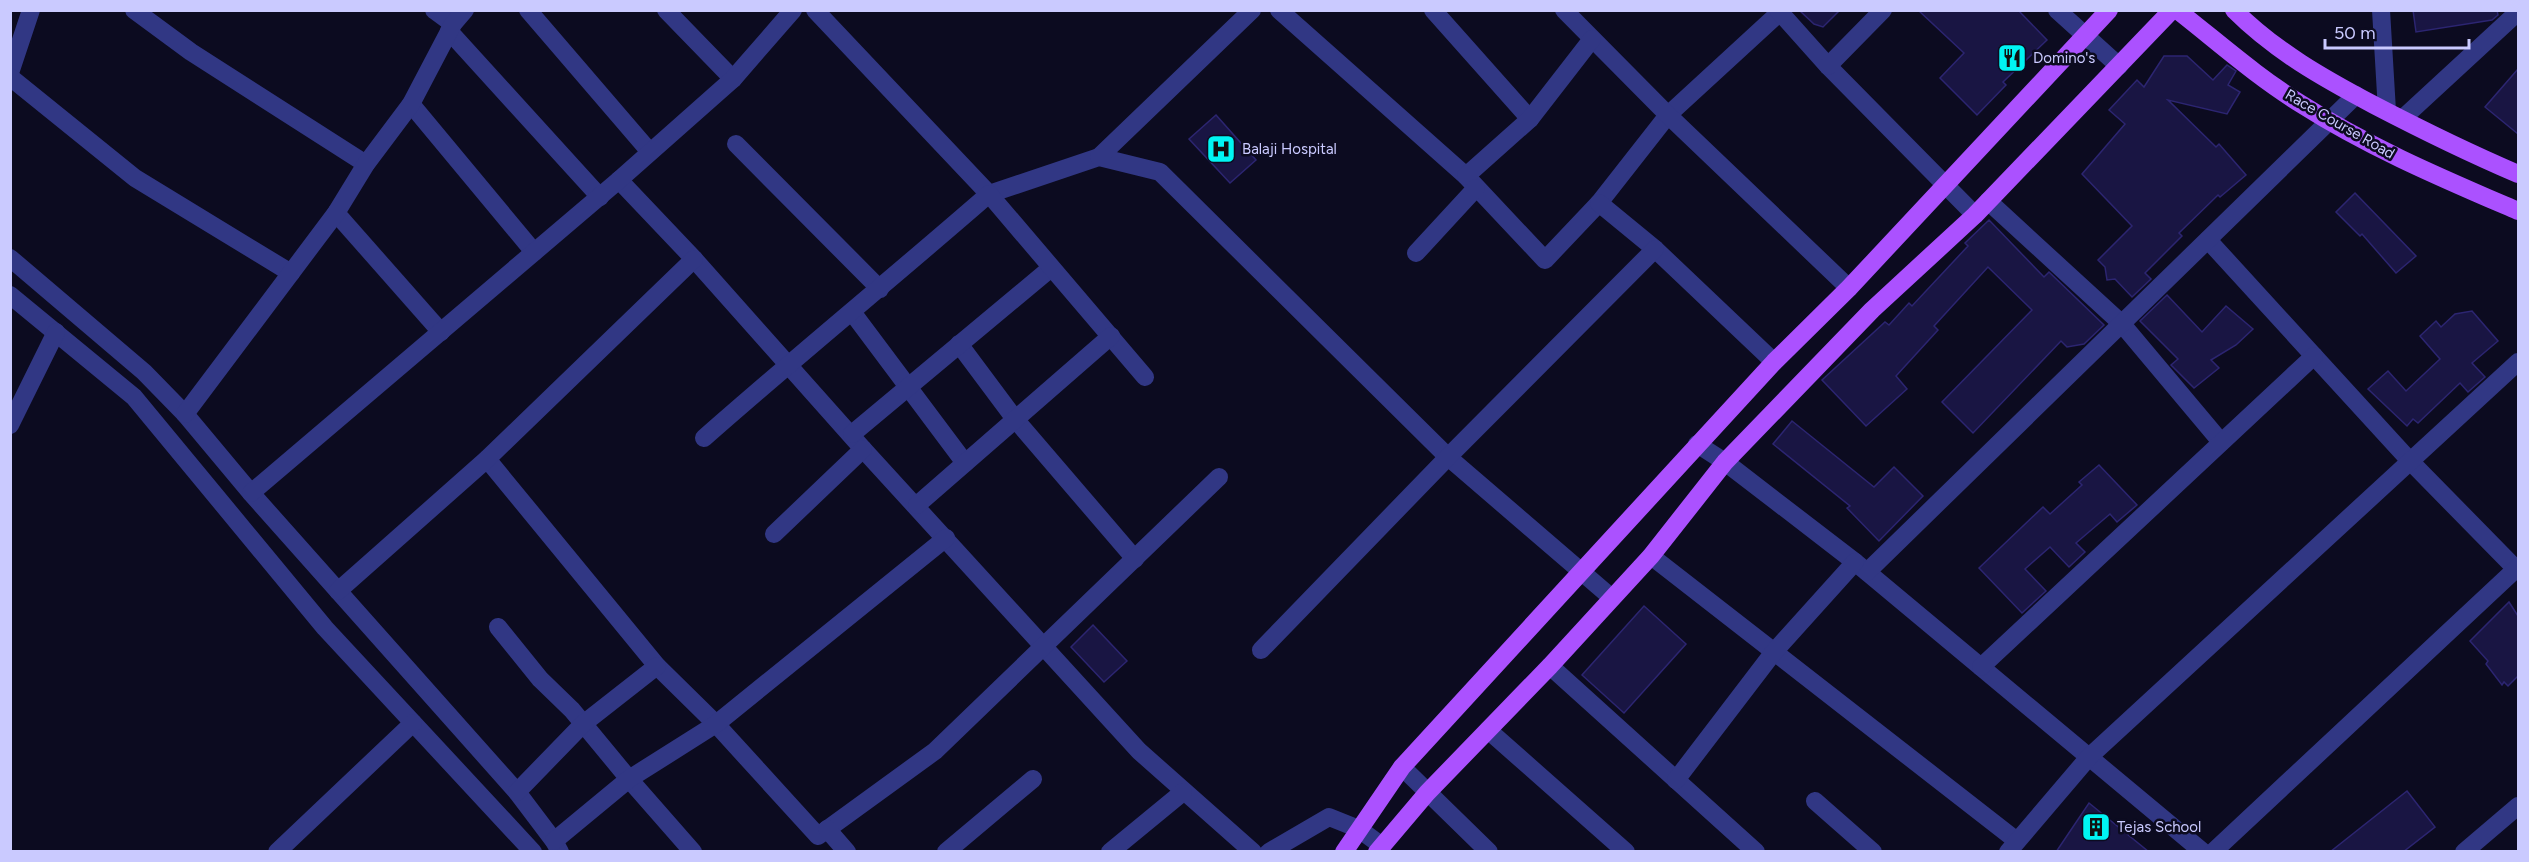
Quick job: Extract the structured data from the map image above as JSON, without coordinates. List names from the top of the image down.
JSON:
{
  "streets": {
    "main road": ["Race Course Road"]
  },
  "places": {
    "restaurant": ["Domino's"],
    "hospital": ["Balaji Hospital"],
    "building": ["Tejas School"]
  },
  "scale_bar": "50 m"
}
